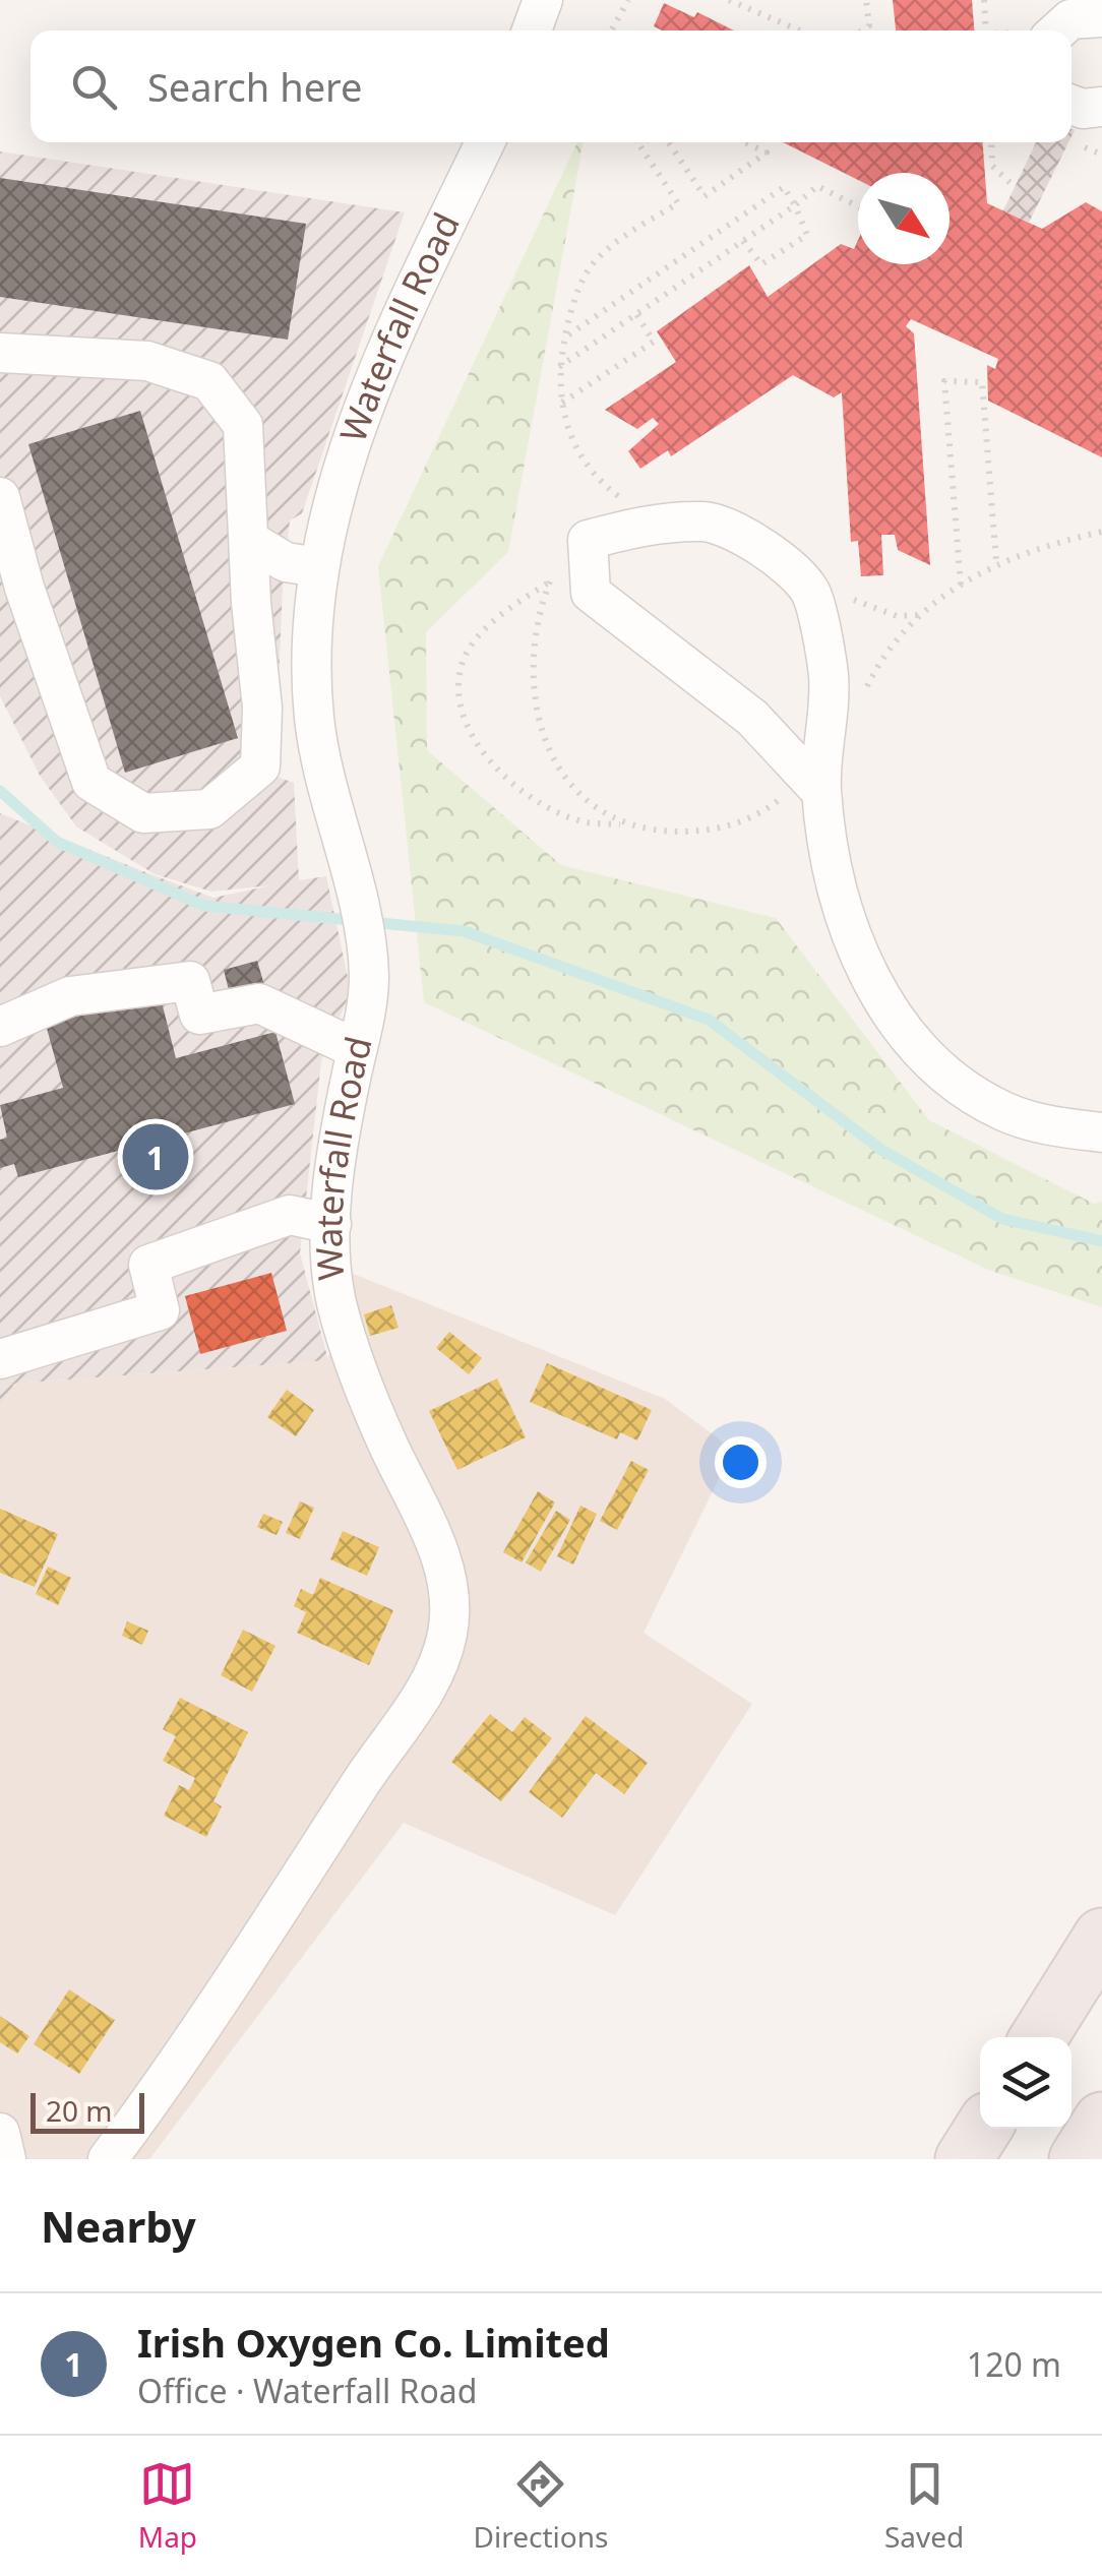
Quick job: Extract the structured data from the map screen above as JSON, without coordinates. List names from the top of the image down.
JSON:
{
  "streets": {
    "street": ["Waterfall Road"]
  },
  "scale_bar": "20 m",
  "north": "bottom right",
  "page": {
    "search": "Search here",
    "pins": "1",
    "scale": "20 m",
    "heading": "Nearby",
    "list": [
      {
        "mark": "1",
        "name": "Irish Oxygen Co. Limited",
        "note": "Office · Waterfall Road",
        "value": "120 m"
      }
    ],
    "nav": ["Map", "Directions", "Saved"]
  }
}
